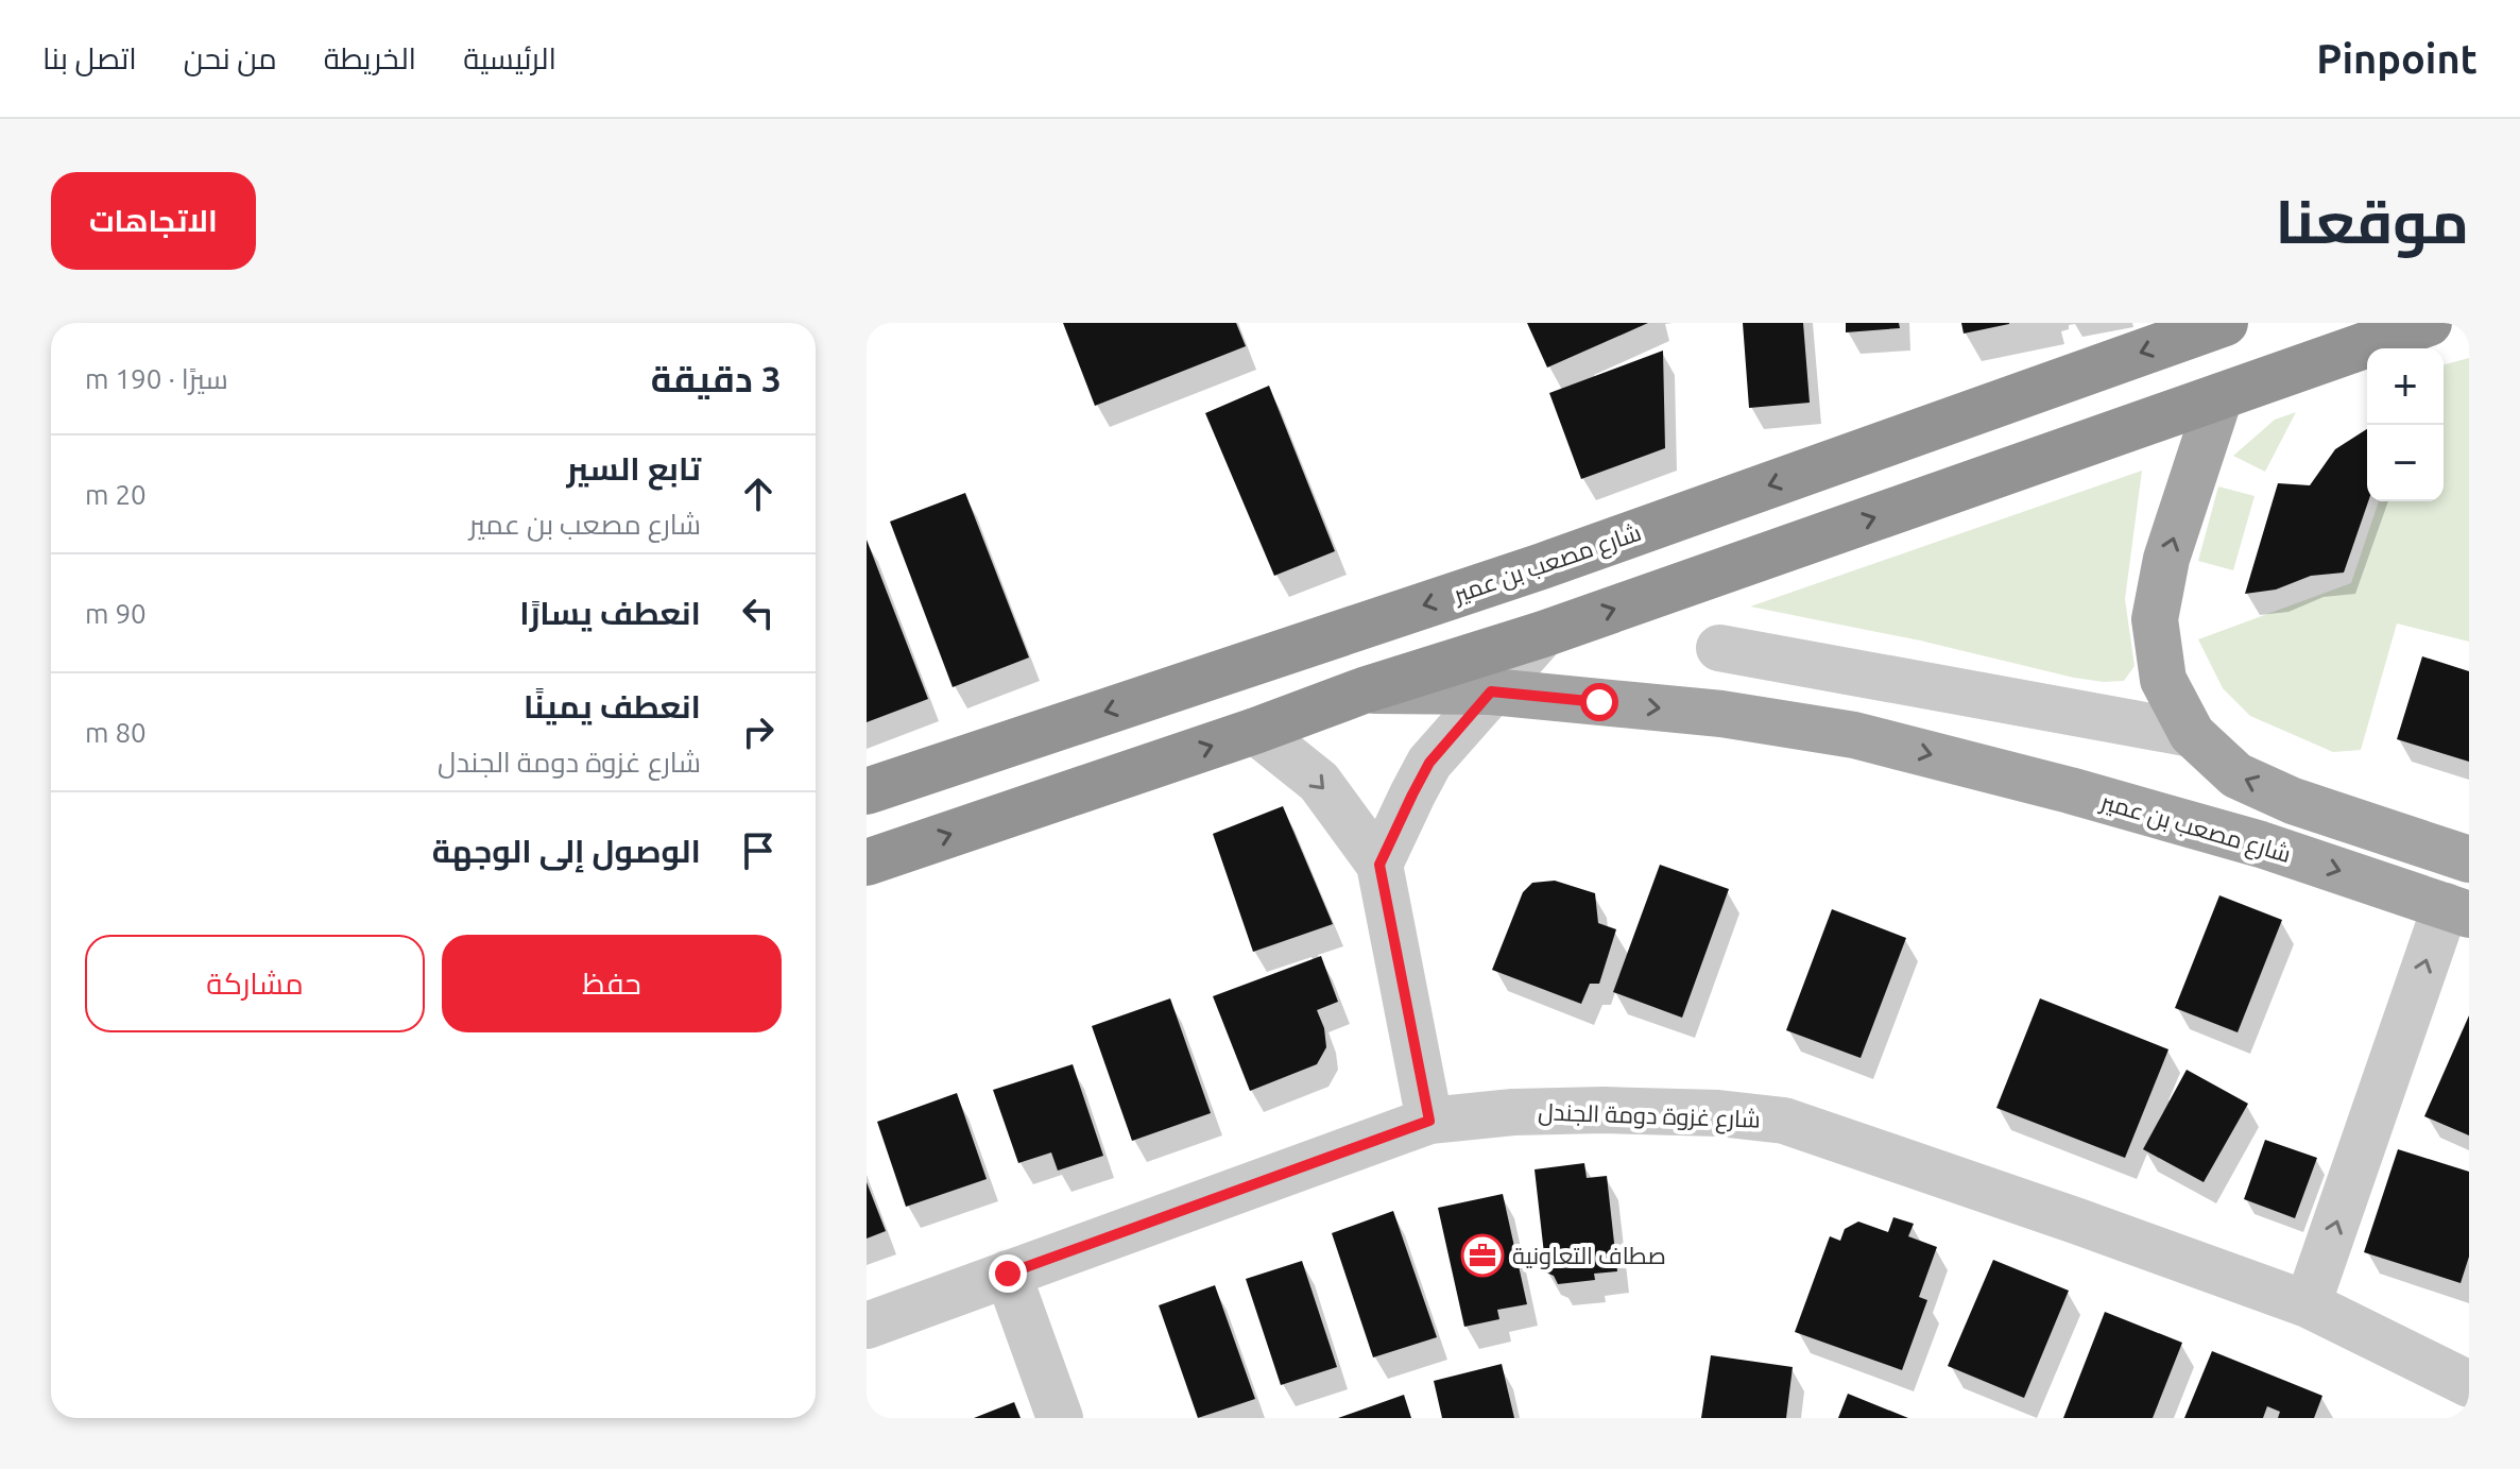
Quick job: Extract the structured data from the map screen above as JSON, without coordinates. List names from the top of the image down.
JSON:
{
  "streets": {
    "highway": ["شارع مصعب بن عمير"],
    "street": ["شارع غزوة دومة الجندل"]
  },
  "places": {
    "office": ["صطاف التعاونية"]
  },
  "page": {
    "header": "Pinpoint",
    "nav": [
      "الرئيسية",
      "الخريطة",
      "من نحن",
      "اتصل بنا"
    ],
    "title": "موقعنا",
    "buttons": [
      "الاتجاهات",
      ["حفظ", "مشاركة"]
    ],
    "heading": ["3 دقيقة", "سيرًا · 190 m"],
    "map_buttons": ["+", "−"],
    "list": [
      ["تابع السير", "شارع مصعب بن عمير", "20 m"],
      ["انعطف يسارًا", "90 m"],
      ["انعطف يمينًا", "شارع غزوة دومة الجندل", "80 m"],
      "الوصول إلى الوجهة"
    ]
  }
}
